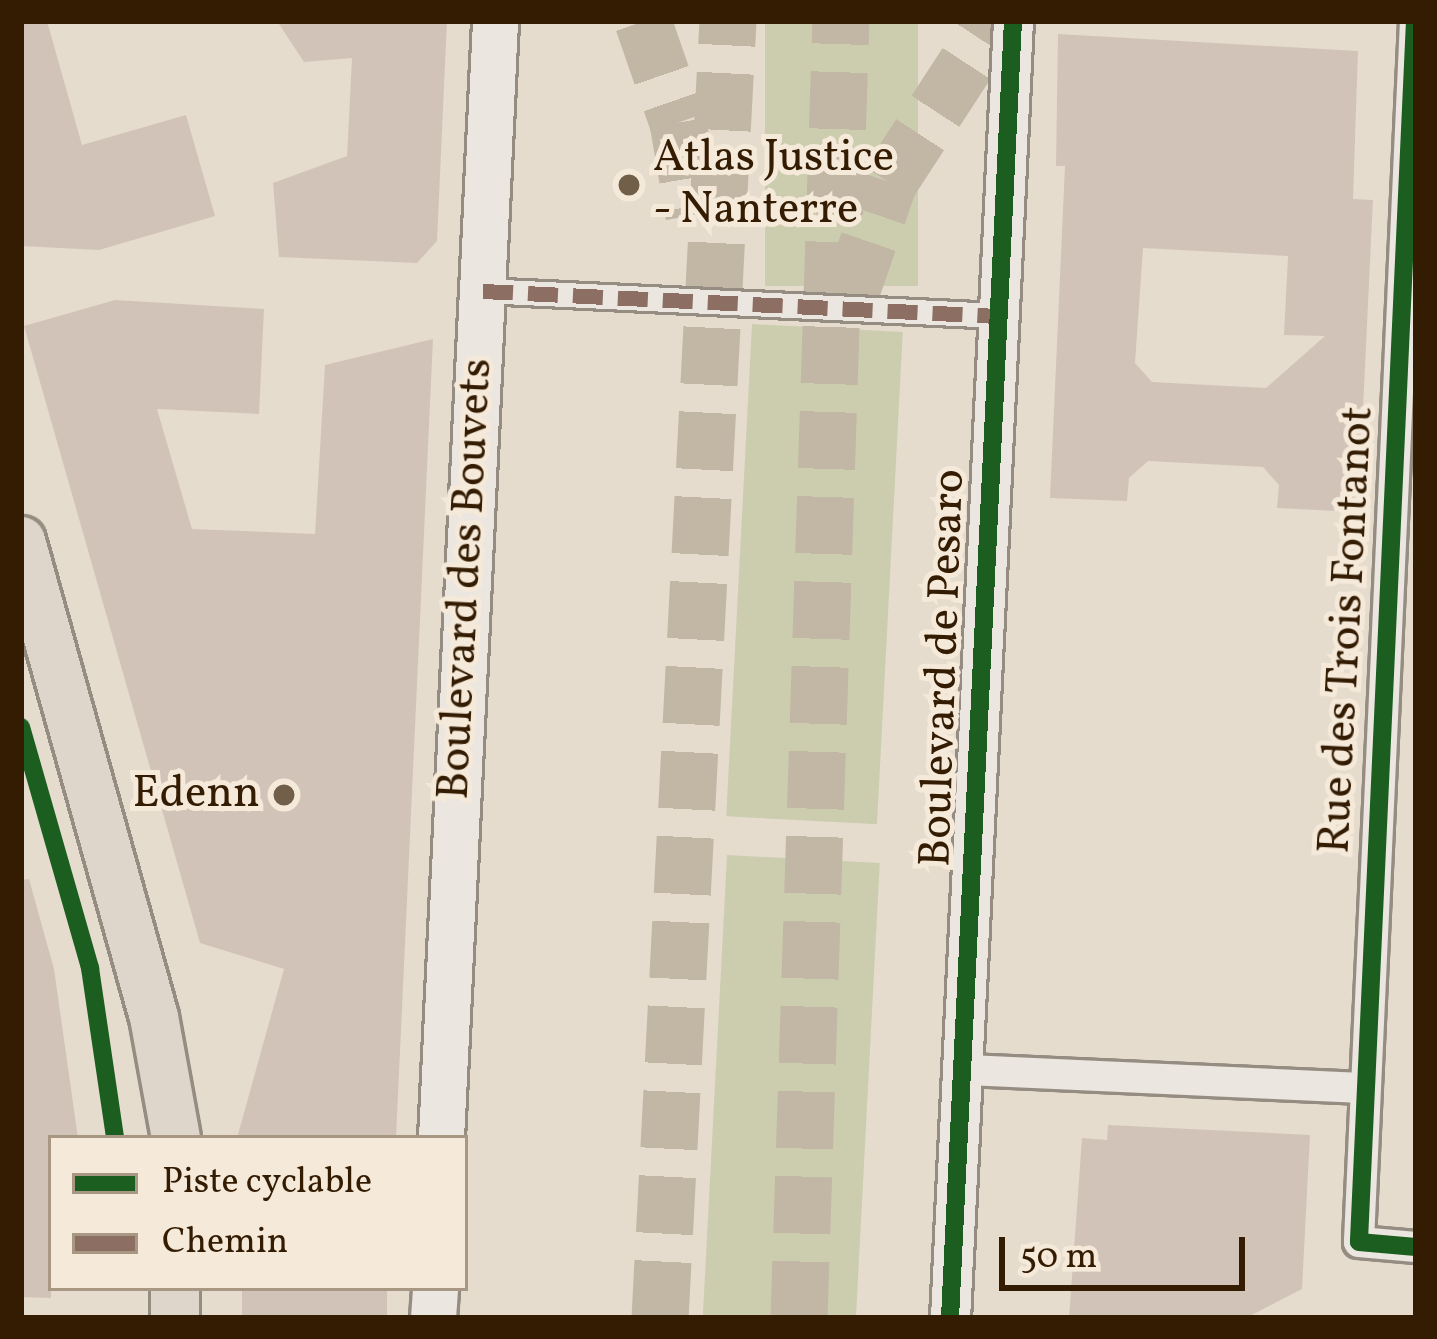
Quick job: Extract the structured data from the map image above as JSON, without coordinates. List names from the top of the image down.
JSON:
{
  "streets": {
    "main road": ["Boulevard des Bouvets"],
    "street": ["Rue des Trois Fontanot", "Boulevard de Pesaro"]
  },
  "places": ["Atlas Justice - Nanterre", "Edenn"],
  "legend": ["Piste cyclable", "Chemin"],
  "scale_bar": "50 m"
}
